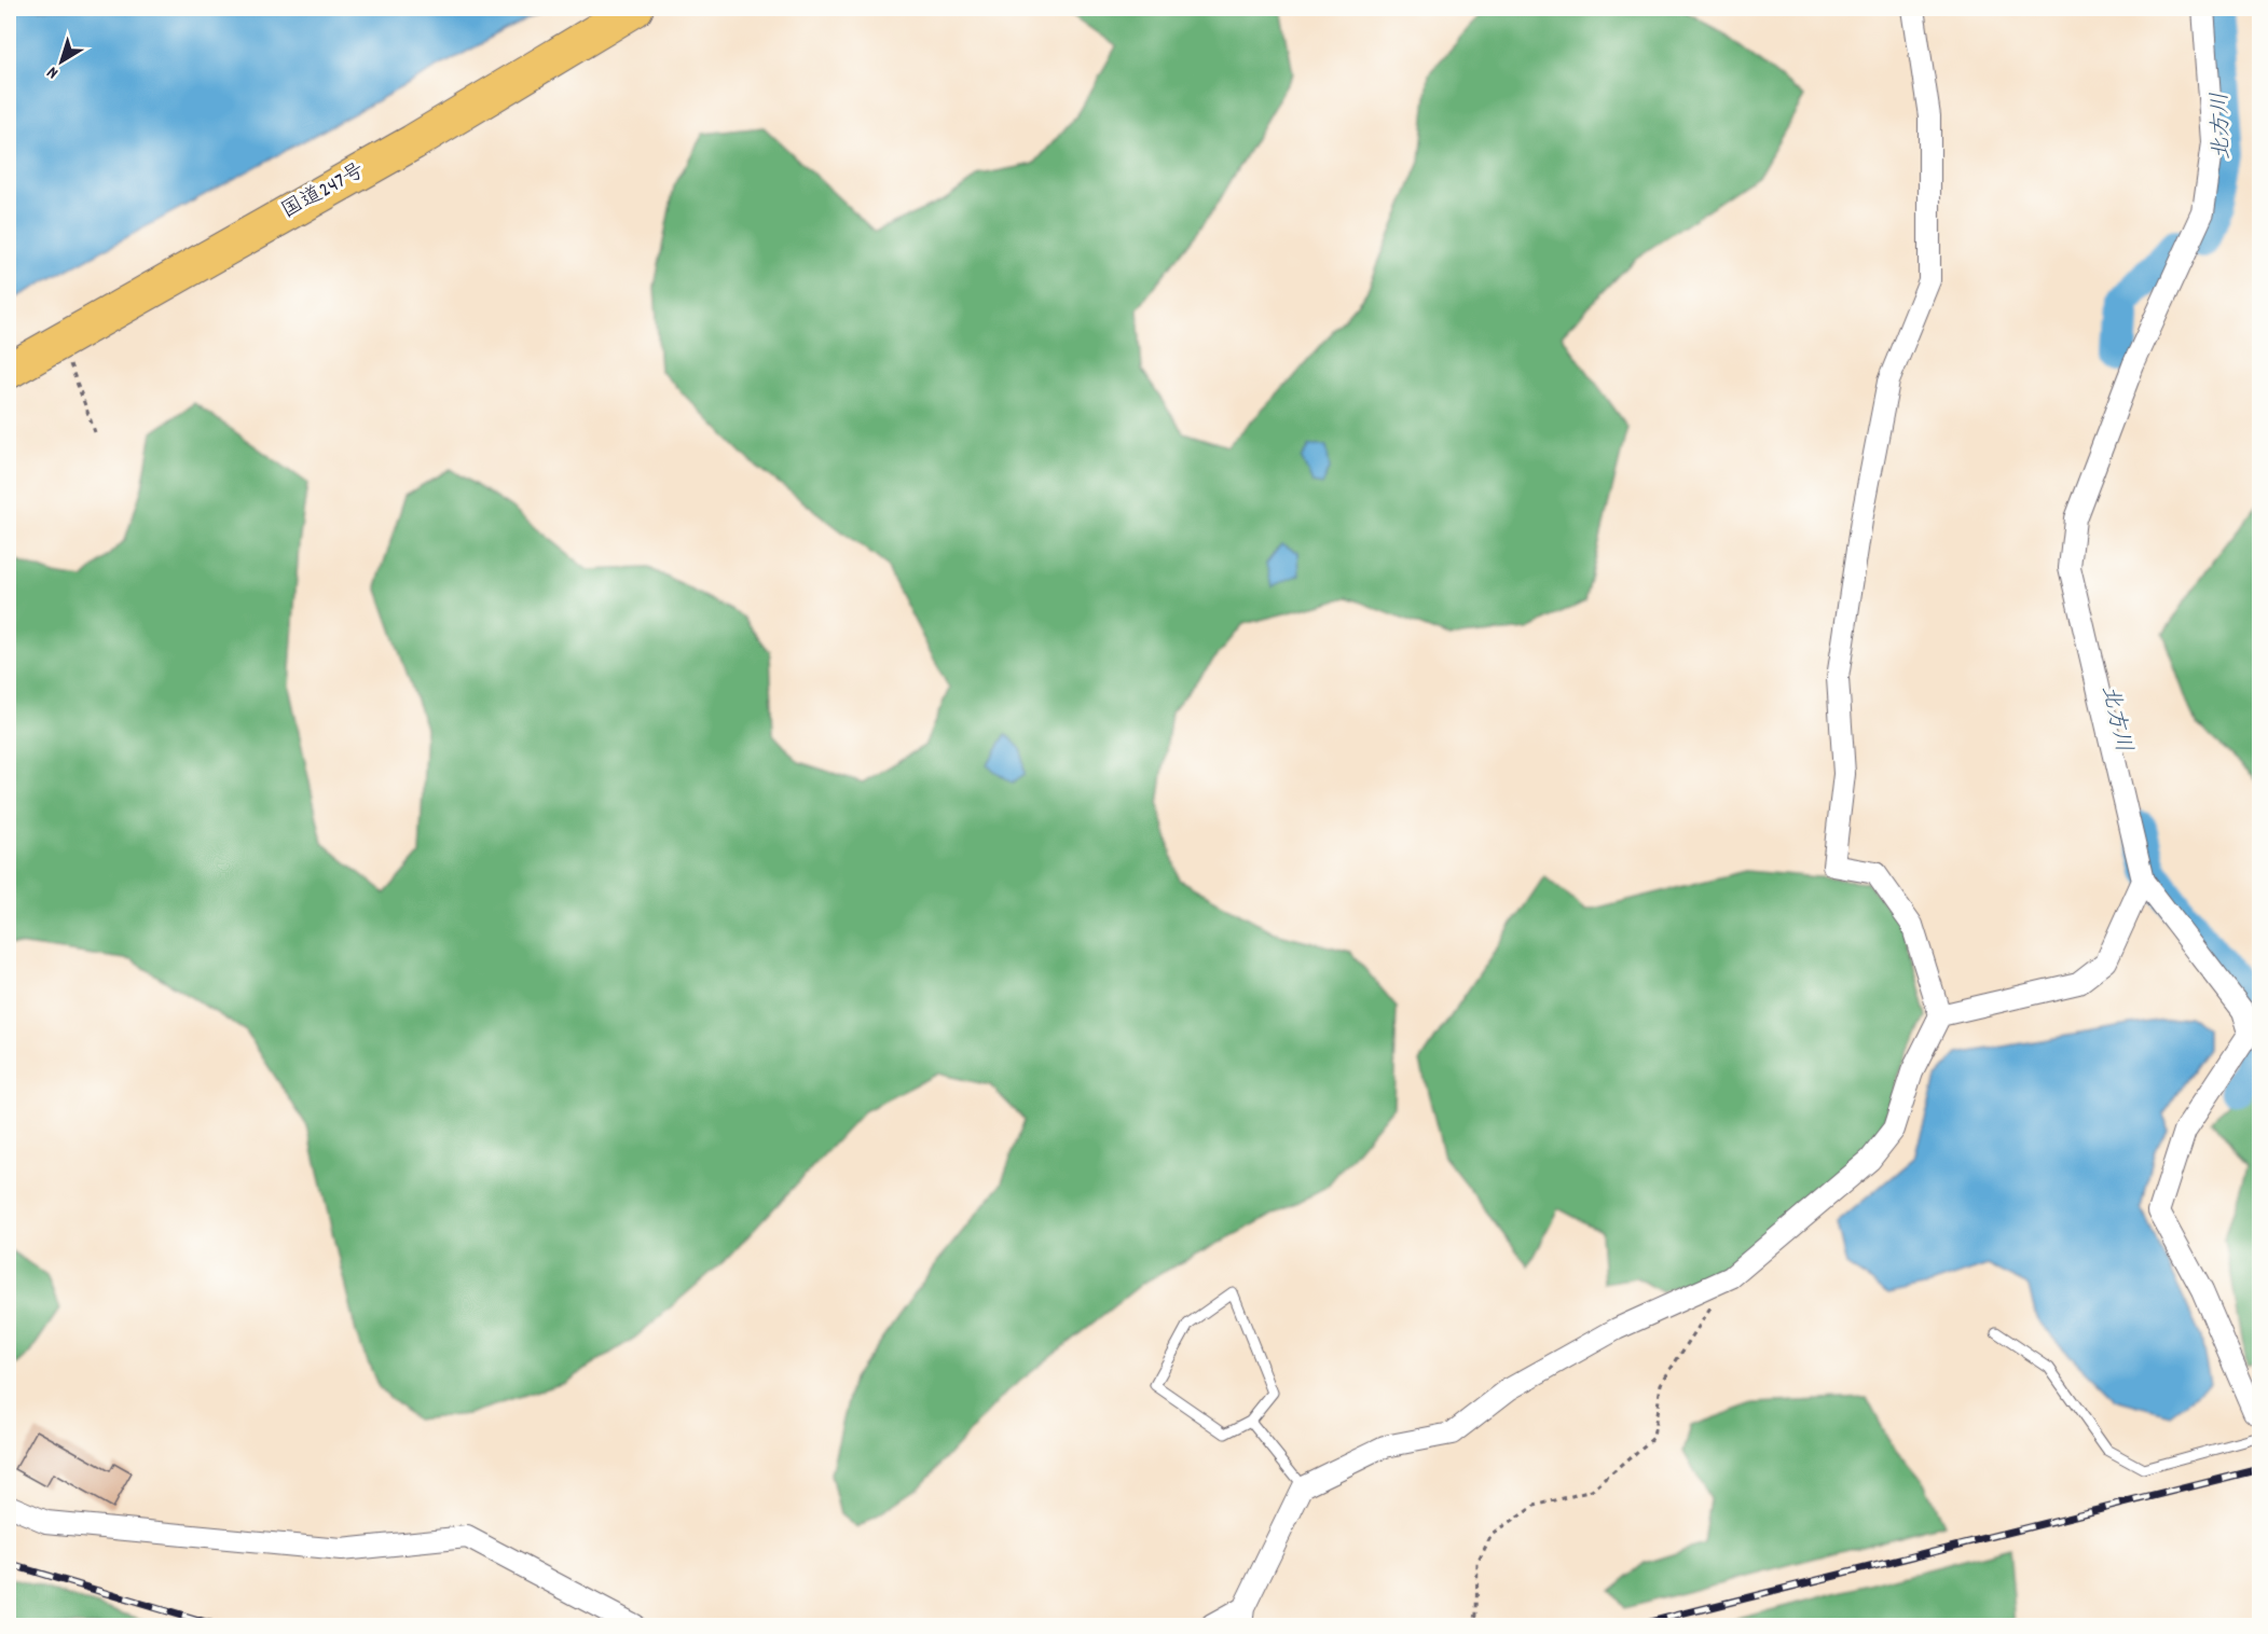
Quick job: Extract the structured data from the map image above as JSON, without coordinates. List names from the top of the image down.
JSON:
{
  "streets": {
    "highway": ["国道247号"]
  },
  "water": ["北方川"],
  "north": "bottom left"
}
